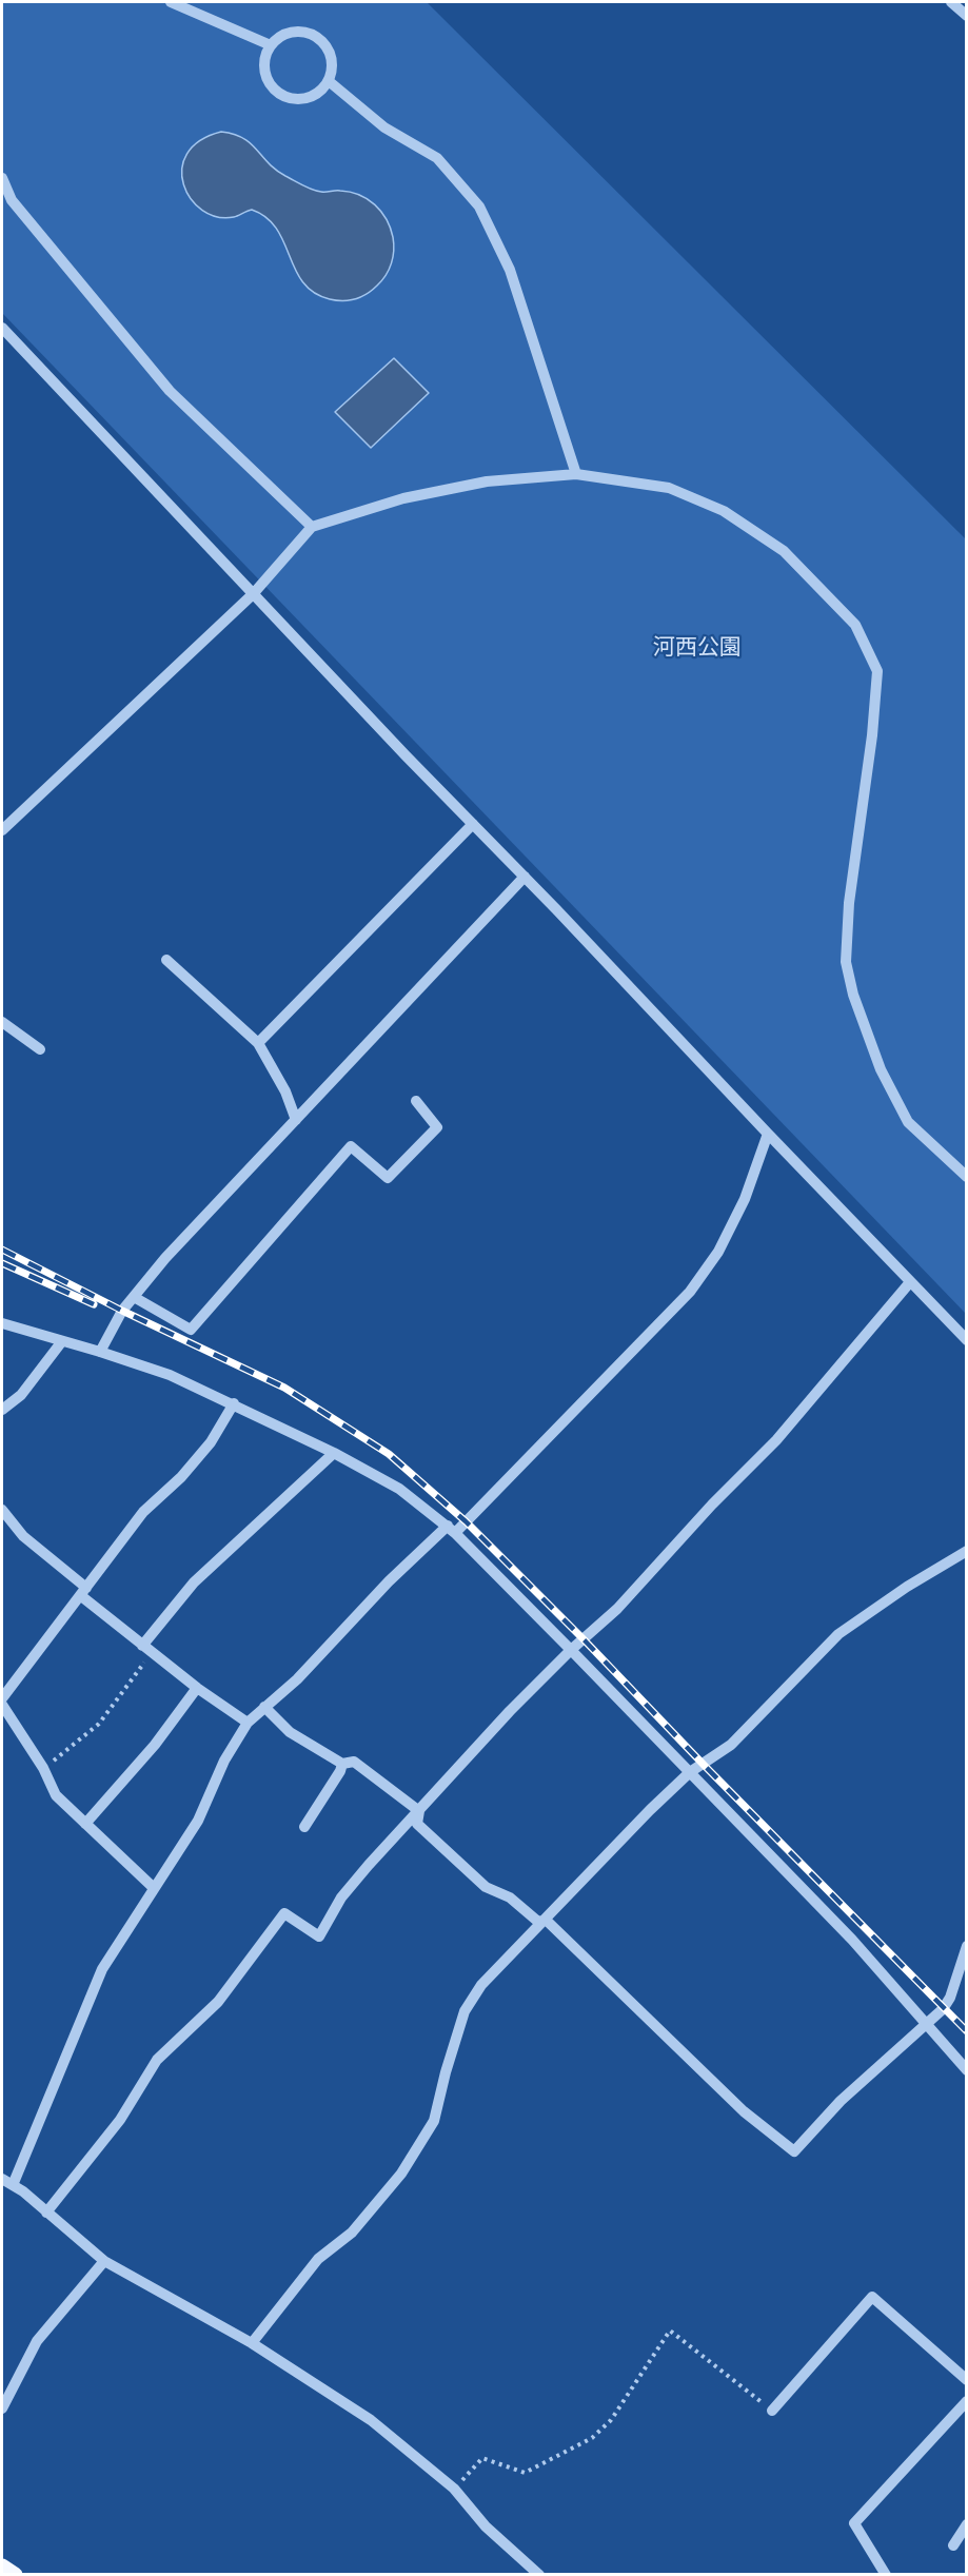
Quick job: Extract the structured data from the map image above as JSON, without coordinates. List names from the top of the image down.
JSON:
{
  "parks": ["河西公園"]
}
